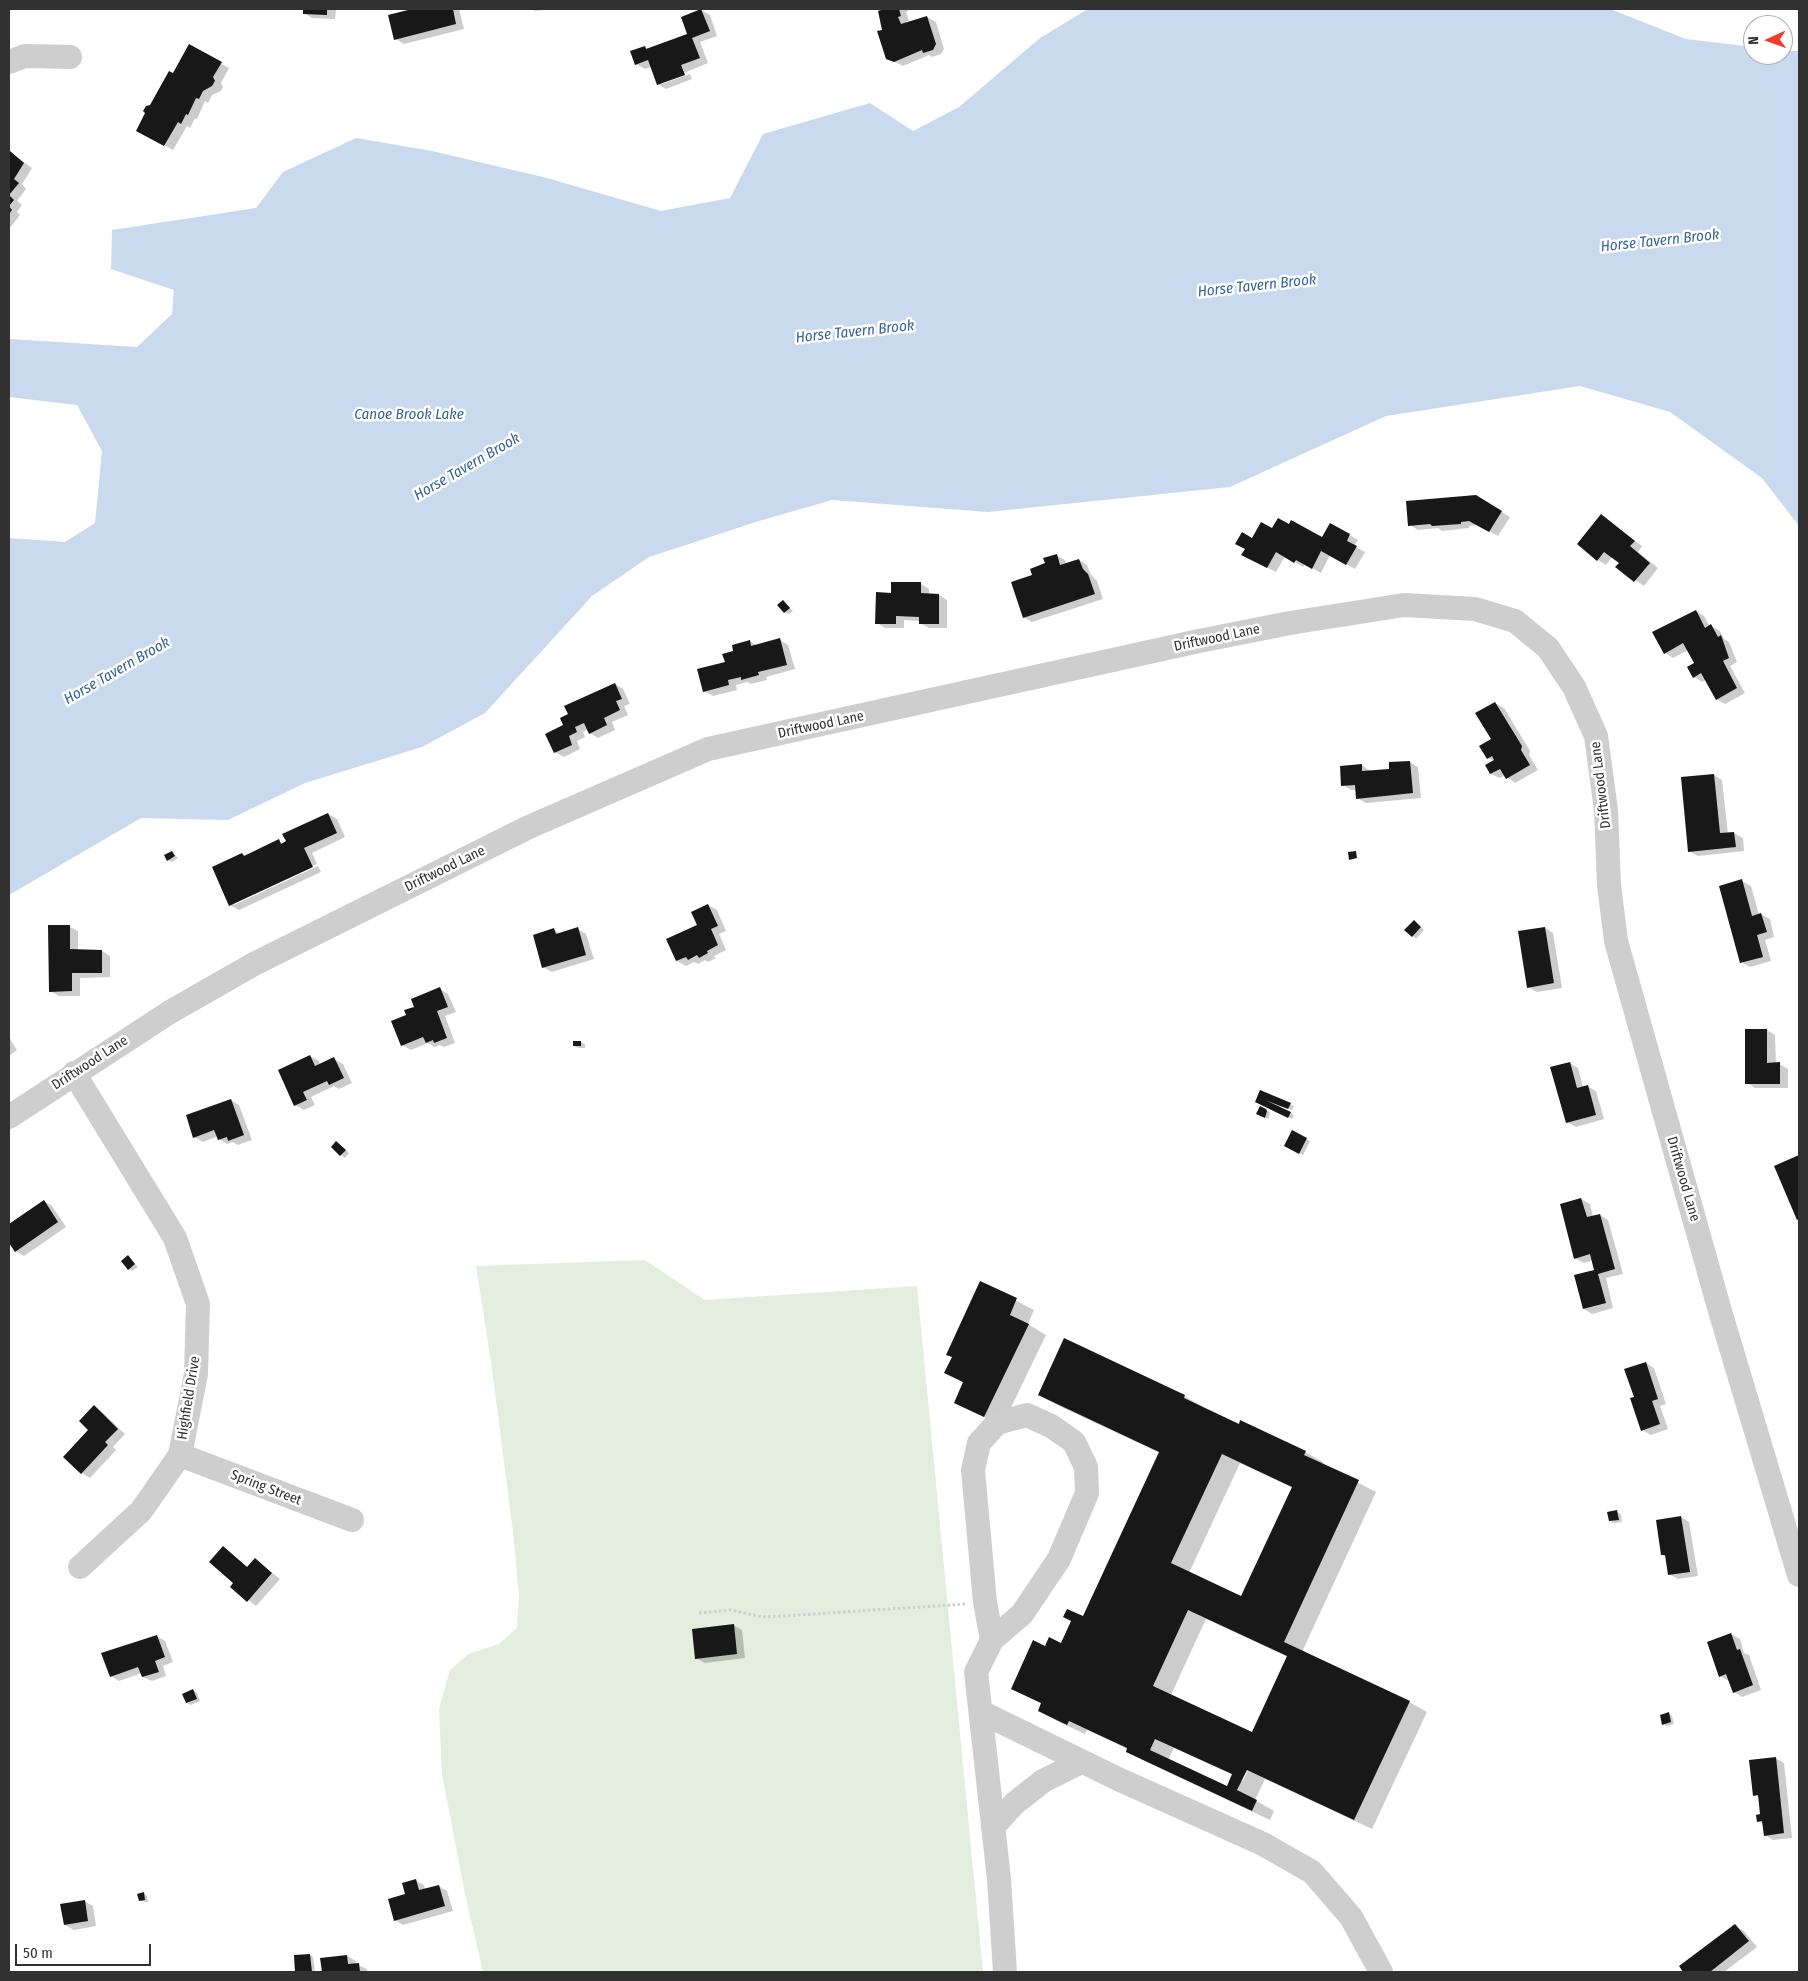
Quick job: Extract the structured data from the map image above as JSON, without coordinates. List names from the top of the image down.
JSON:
{
  "streets": {
    "street": ["Driftwood Lane", "Highfield Drive", "Spring Street"]
  },
  "crossings": [
    ["Driftwood Lane", "Highfield Drive"],
    ["Highfield Drive", "Spring Street"]
  ],
  "water": ["Horse Tavern Brook", "Canoe Brook Lake"],
  "scale_bar": "50 m",
  "north": "left"
}
